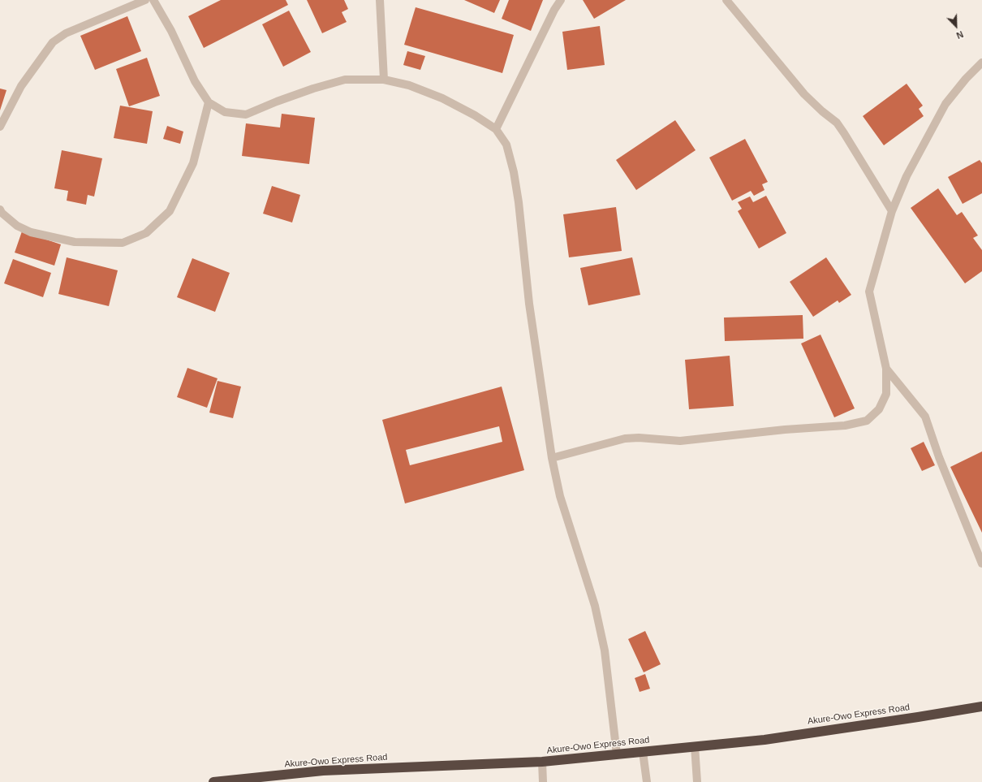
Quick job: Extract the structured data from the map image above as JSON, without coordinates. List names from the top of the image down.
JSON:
{
  "streets": {
    "highway": ["Akure-Owo Express Road"]
  },
  "north": "bottom right"
}
